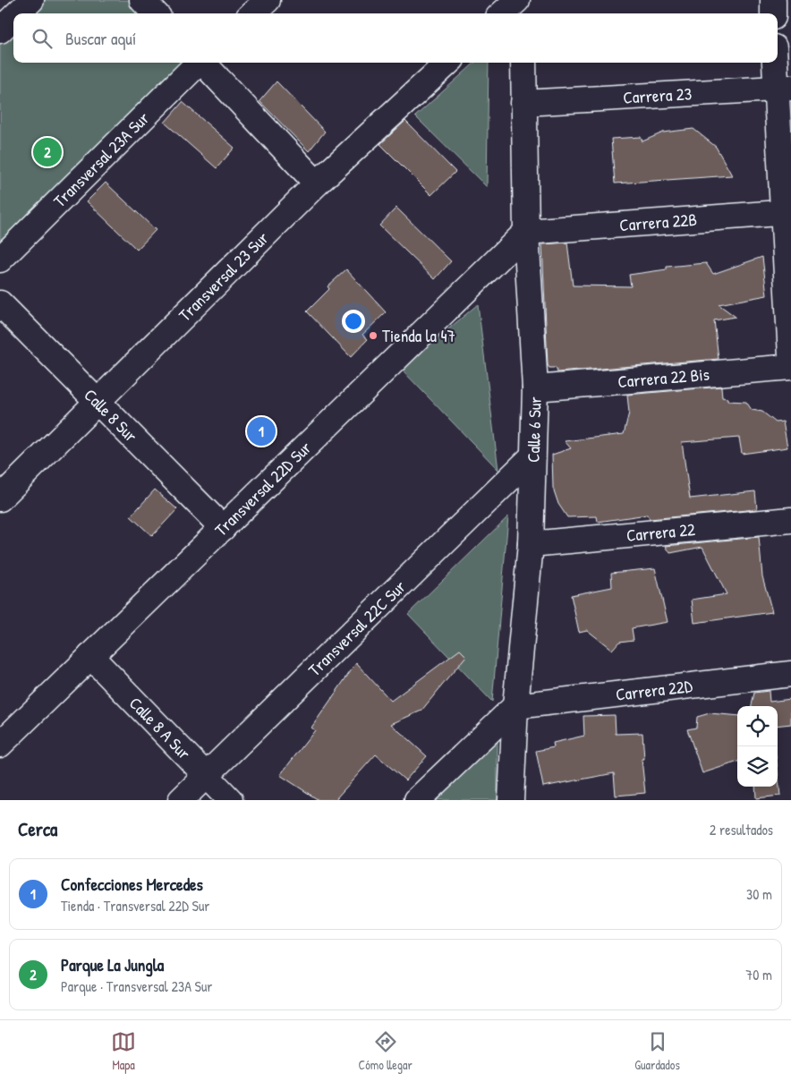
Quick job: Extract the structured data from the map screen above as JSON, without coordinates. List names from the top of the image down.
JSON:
{
  "streets": {
    "street": [
      "Carrera 23",
      "Transversal 23A Sur",
      "Carrera 22B",
      "Transversal 23 Sur",
      "Carrera 22 Bis",
      "Calle 8 Sur",
      "Calle 6 Sur",
      "Transversal 22D Sur",
      "Carrera 22",
      "Transversal 22C Sur",
      "Carrera 22D",
      "Calle 8 A Sur"
    ]
  },
  "crossings": [
    ["Carrera 23", "Calle 6 Sur"],
    ["Carrera 22B", "Calle 6 Sur"],
    ["Carrera 22B", "Transversal 22D Sur"],
    ["Transversal 23 Sur", "Calle 8 Sur"],
    ["Carrera 22 Bis", "Calle 6 Sur"],
    ["Calle 8 Sur", "Transversal 22D Sur"],
    ["Calle 6 Sur", "Transversal 22D Sur"],
    ["Calle 6 Sur", "Carrera 22"],
    ["Calle 6 Sur", "Transversal 22C Sur"],
    ["Calle 6 Sur", "Carrera 22D"],
    ["Transversal 22D Sur", "Calle 8 A Sur"],
    ["Transversal 22C Sur", "Calle 8 A Sur"]
  ],
  "places": ["Tienda la 47"],
  "page": {
    "search": "Buscar aquí",
    "pins": ["2", "1"],
    "heading": ["Cerca", "2 resultados"],
    "list": [
      {
        "mark": "1",
        "name": "Confecciones Mercedes",
        "note": "Tienda · Transversal 22D Sur",
        "value": "30 m"
      },
      {
        "mark": "2",
        "name": "Parque La Jungla",
        "note": "Parque · Transversal 23A Sur",
        "value": "70 m"
      }
    ],
    "nav": ["Mapa", "Cómo llegar", "Guardados"]
  }
}
